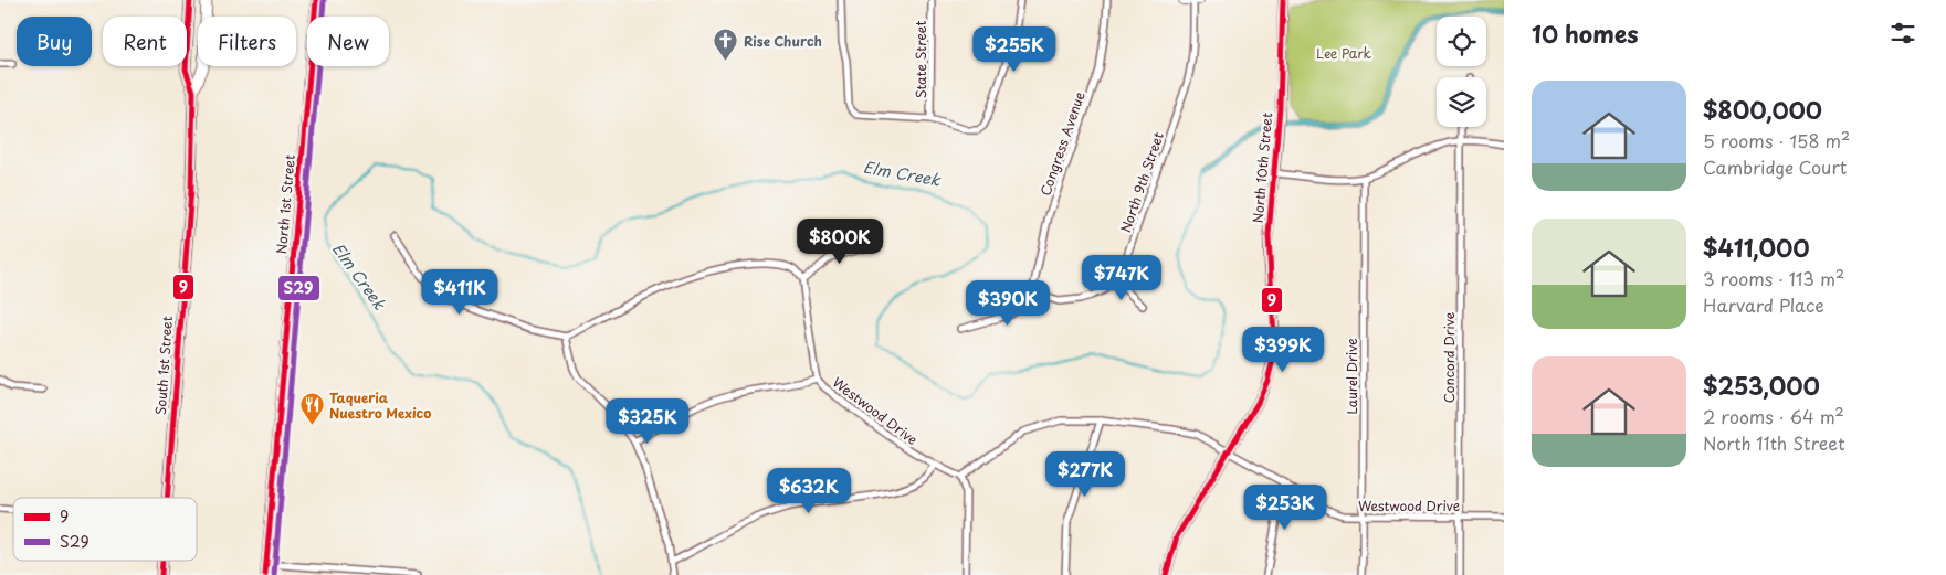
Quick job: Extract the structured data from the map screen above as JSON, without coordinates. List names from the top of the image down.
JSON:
{
  "streets": {
    "main road": ["North 10th Street", "North 1st Street", "South 1st Street"],
    "street": [
      "State Street",
      "Congress Avenue",
      "North 9th Street",
      "Concord Drive",
      "Laurel Drive",
      "Westwood Drive"
    ]
  },
  "crossings": [
    ["North 10th Street", "Westwood Drive"],
    ["Concord Drive", "Westwood Drive"],
    ["Laurel Drive", "Westwood Drive"]
  ],
  "water": ["Elm Creek"],
  "parks": ["Lee Park"],
  "places": {
    "church": ["Rise Church"],
    "restaurant": ["Taqueria Nuestro Mexico"]
  },
  "lines": ["transit line 9", "transit line S29"],
  "legend": ["9", "S29"],
  "page": {
    "heading": "10 homes",
    "chip": [
      "Buy",
      "Rent",
      "Filters",
      "New"
    ],
    "price": [
      "$255K",
      "$800K",
      "$747K",
      "$411K",
      "$390K",
      "$399K",
      "$325K",
      "$277K",
      "$632K",
      "$253K"
    ],
    "list": [
      {
        "name": "$800,000",
        "note": "5 rooms · 158 m² · Cambridge Court"
      },
      {
        "name": "$411,000",
        "note": "3 rooms · 113 m² · Harvard Place"
      },
      {
        "name": "$253,000",
        "note": "2 rooms · 64 m² · North 11th Street"
      }
    ]
  }
}
